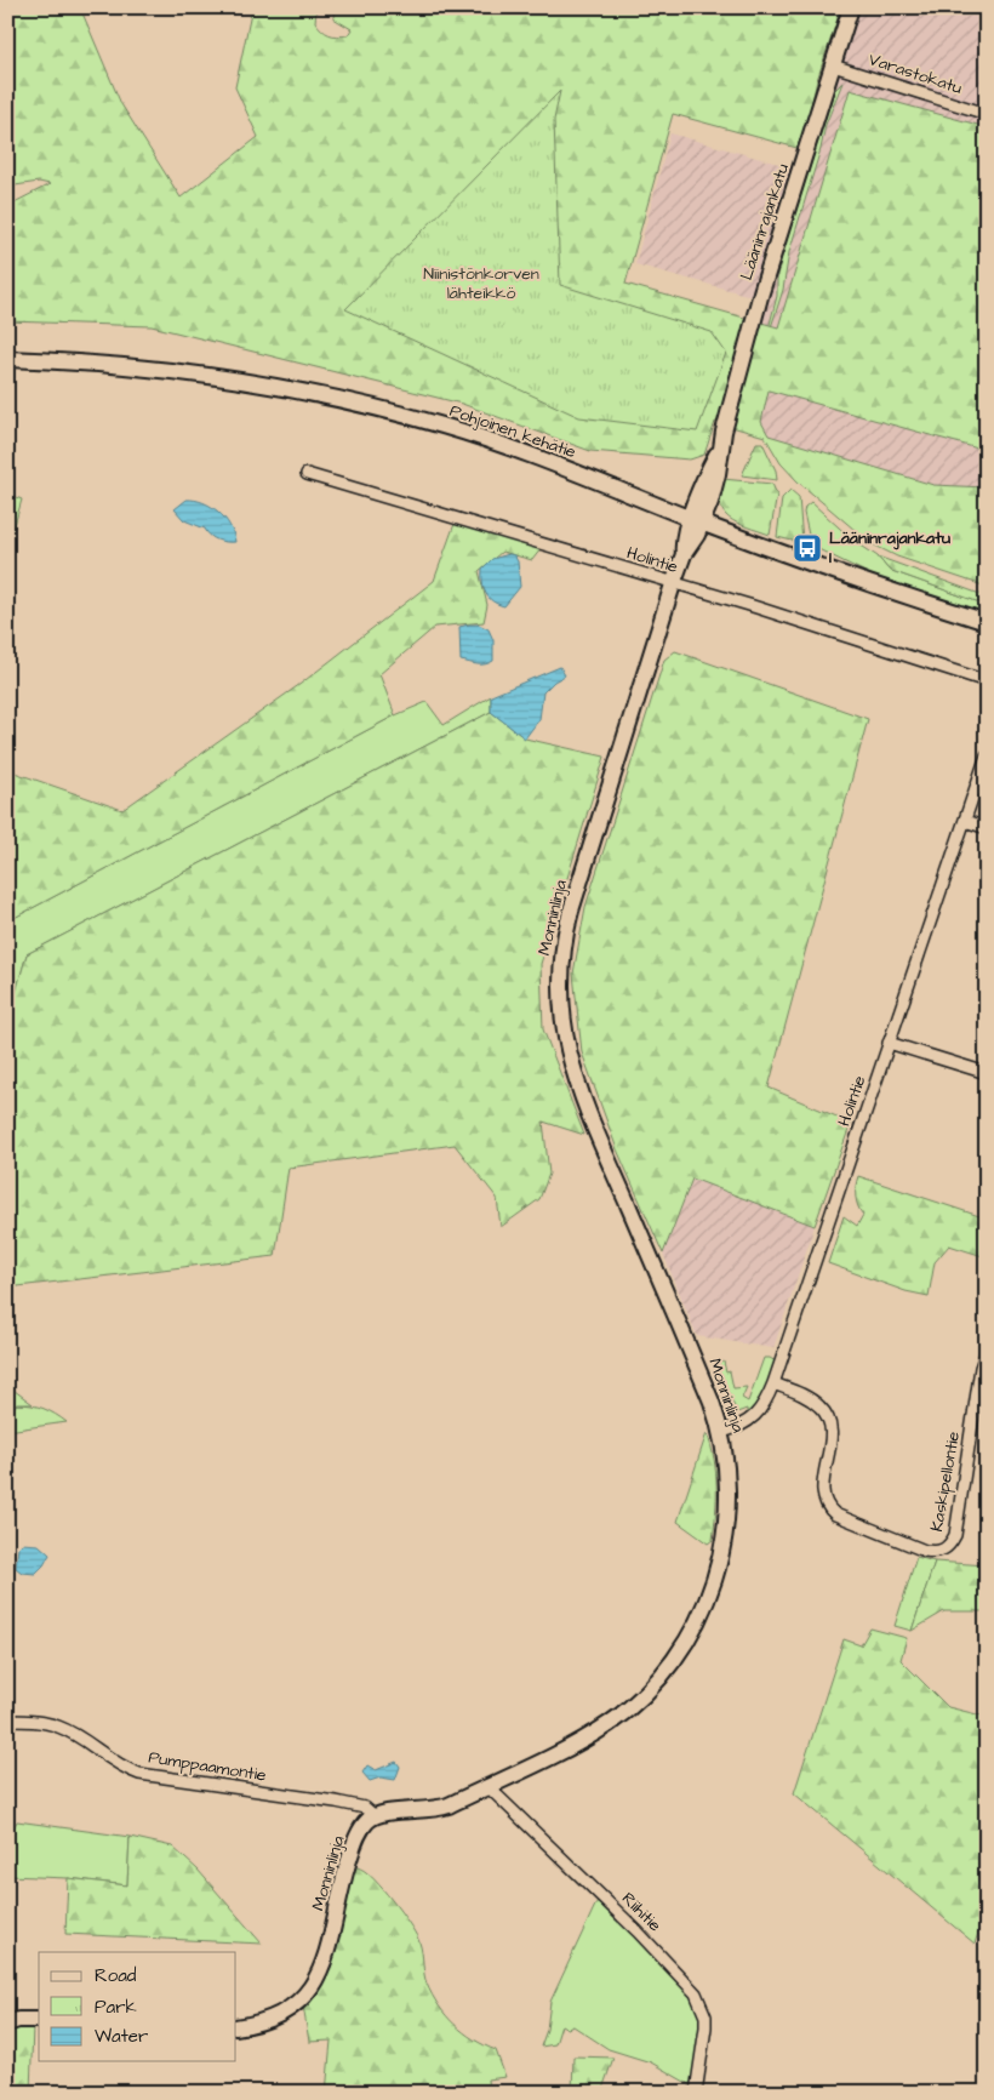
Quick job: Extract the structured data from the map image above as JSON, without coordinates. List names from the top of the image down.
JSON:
{
  "streets": {
    "street": [
      "Varastokatu",
      "Lääninrajankatu",
      "Pohjoinen kehätie",
      "Holintie",
      "Monninlinja",
      "Kaskipellontie",
      "Pumppaamontie",
      "Riihitie"
    ]
  },
  "crossings": [
    ["Varastokatu", "Lääninrajankatu"],
    ["Lääninrajankatu", "Pohjoinen kehätie"],
    ["Lääninrajankatu", "Monninlinja"],
    ["Pohjoinen kehätie", "Monninlinja"],
    ["Holintie", "Monninlinja"],
    ["Holintie", "Kaskipellontie"],
    ["Monninlinja", "Pumppaamontie"],
    ["Monninlinja", "Riihitie"]
  ],
  "parks": ["Niinistönkorven lähteikkö"],
  "places": {
    "bus stop": ["Lääninrajankatu I"]
  },
  "legend": ["Road", "Park", "Water"]
}
